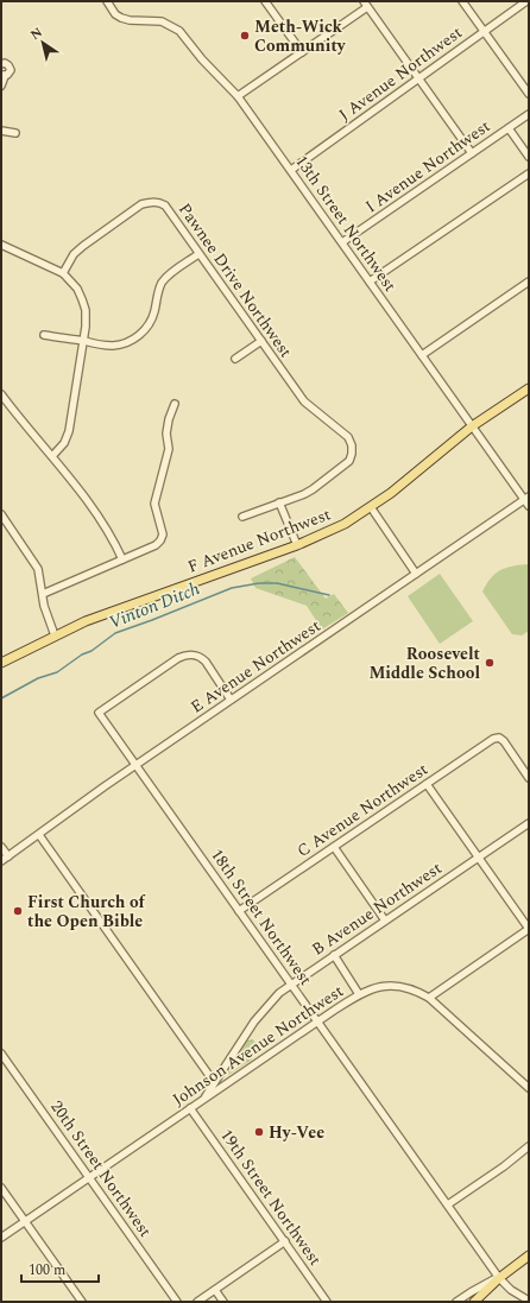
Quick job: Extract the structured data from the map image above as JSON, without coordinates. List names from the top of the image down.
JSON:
{
  "streets": {
    "main road": ["F Avenue Northwest"],
    "street": [
      "J Avenue Northwest",
      "I Avenue Northwest",
      "13th Street Northwest",
      "Pawnee Drive Northwest",
      "E Avenue Northwest",
      "C Avenue Northwest",
      "B Avenue Northwest",
      "18th Street Northwest",
      "Johnson Avenue Northwest",
      "20th Street Northwest",
      "19th Street Northwest"
    ]
  },
  "crossings": [
    ["J Avenue Northwest", "13th Street Northwest"],
    ["I Avenue Northwest", "13th Street Northwest"],
    ["13th Street Northwest", "F Avenue Northwest"],
    ["13th Street Northwest", "E Avenue Northwest"],
    ["E Avenue Northwest", "18th Street Northwest"],
    ["C Avenue Northwest", "18th Street Northwest"],
    ["B Avenue Northwest", "18th Street Northwest"],
    ["B Avenue Northwest", "Johnson Avenue Northwest"],
    ["18th Street Northwest", "Johnson Avenue Northwest"],
    ["Johnson Avenue Northwest", "20th Street Northwest"],
    ["Johnson Avenue Northwest", "19th Street Northwest"]
  ],
  "water": ["Vinton Ditch"],
  "places": [
    "Meth-Wick Community",
    "Roosevelt Middle School",
    "First Church of the Open Bible",
    "Hy-Vee"
  ],
  "scale_bar": "100 m",
  "north": "top left"
}
